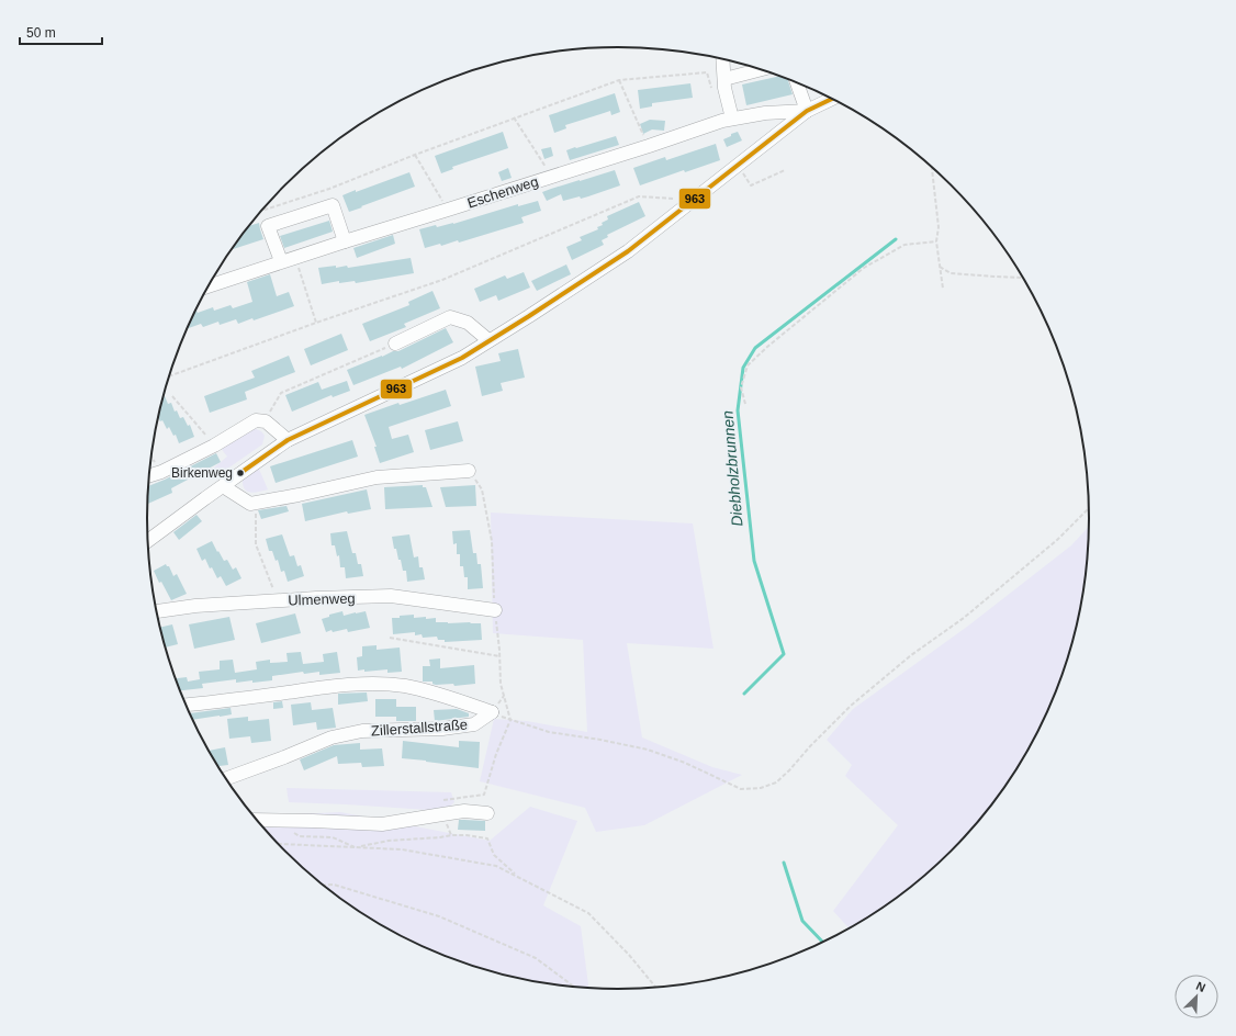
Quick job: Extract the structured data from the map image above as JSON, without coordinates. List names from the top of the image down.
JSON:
{
  "streets": {
    "street": ["Eschenweg", "Ulmenweg", "Zillerstallstraße"]
  },
  "water": ["Diebholzbrunnen"],
  "places": ["Birkenweg"],
  "lines": ["transit line 963"],
  "scale_bar": "50 m",
  "north": "top right"
}
